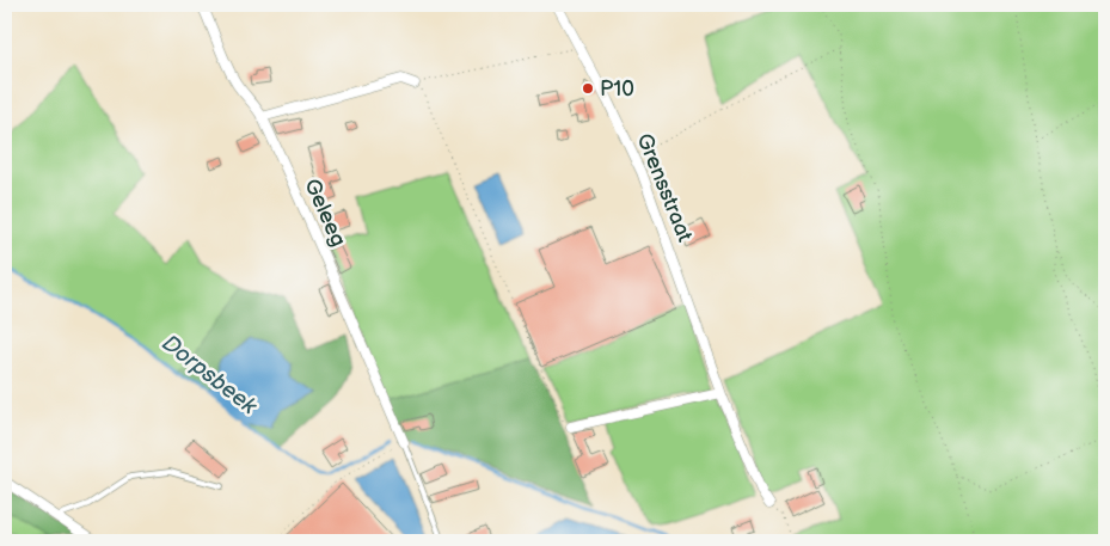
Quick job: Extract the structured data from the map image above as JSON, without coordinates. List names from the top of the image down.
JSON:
{
  "streets": {
    "street": ["Grensstraat", "Geleeg"]
  },
  "water": ["Dorpsbeek"],
  "places": ["P10"]
}
